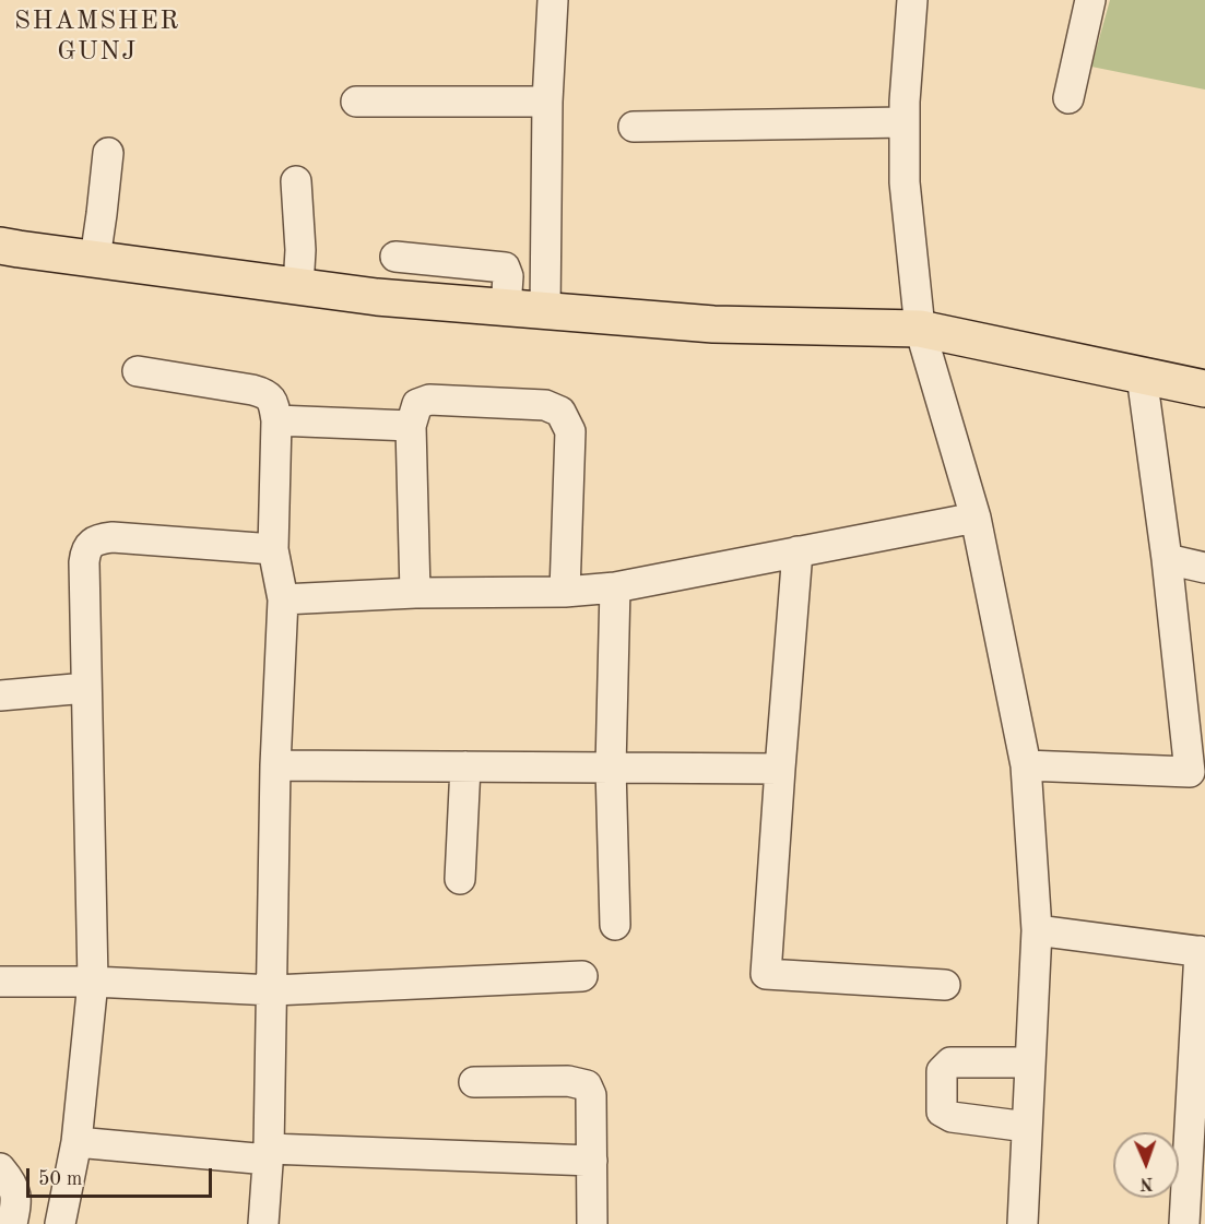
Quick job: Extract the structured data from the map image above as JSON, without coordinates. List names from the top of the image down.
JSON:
{
  "districts": ["SHAMSHER GUNJ"],
  "scale_bar": "50 m",
  "north": "bottom"
}
